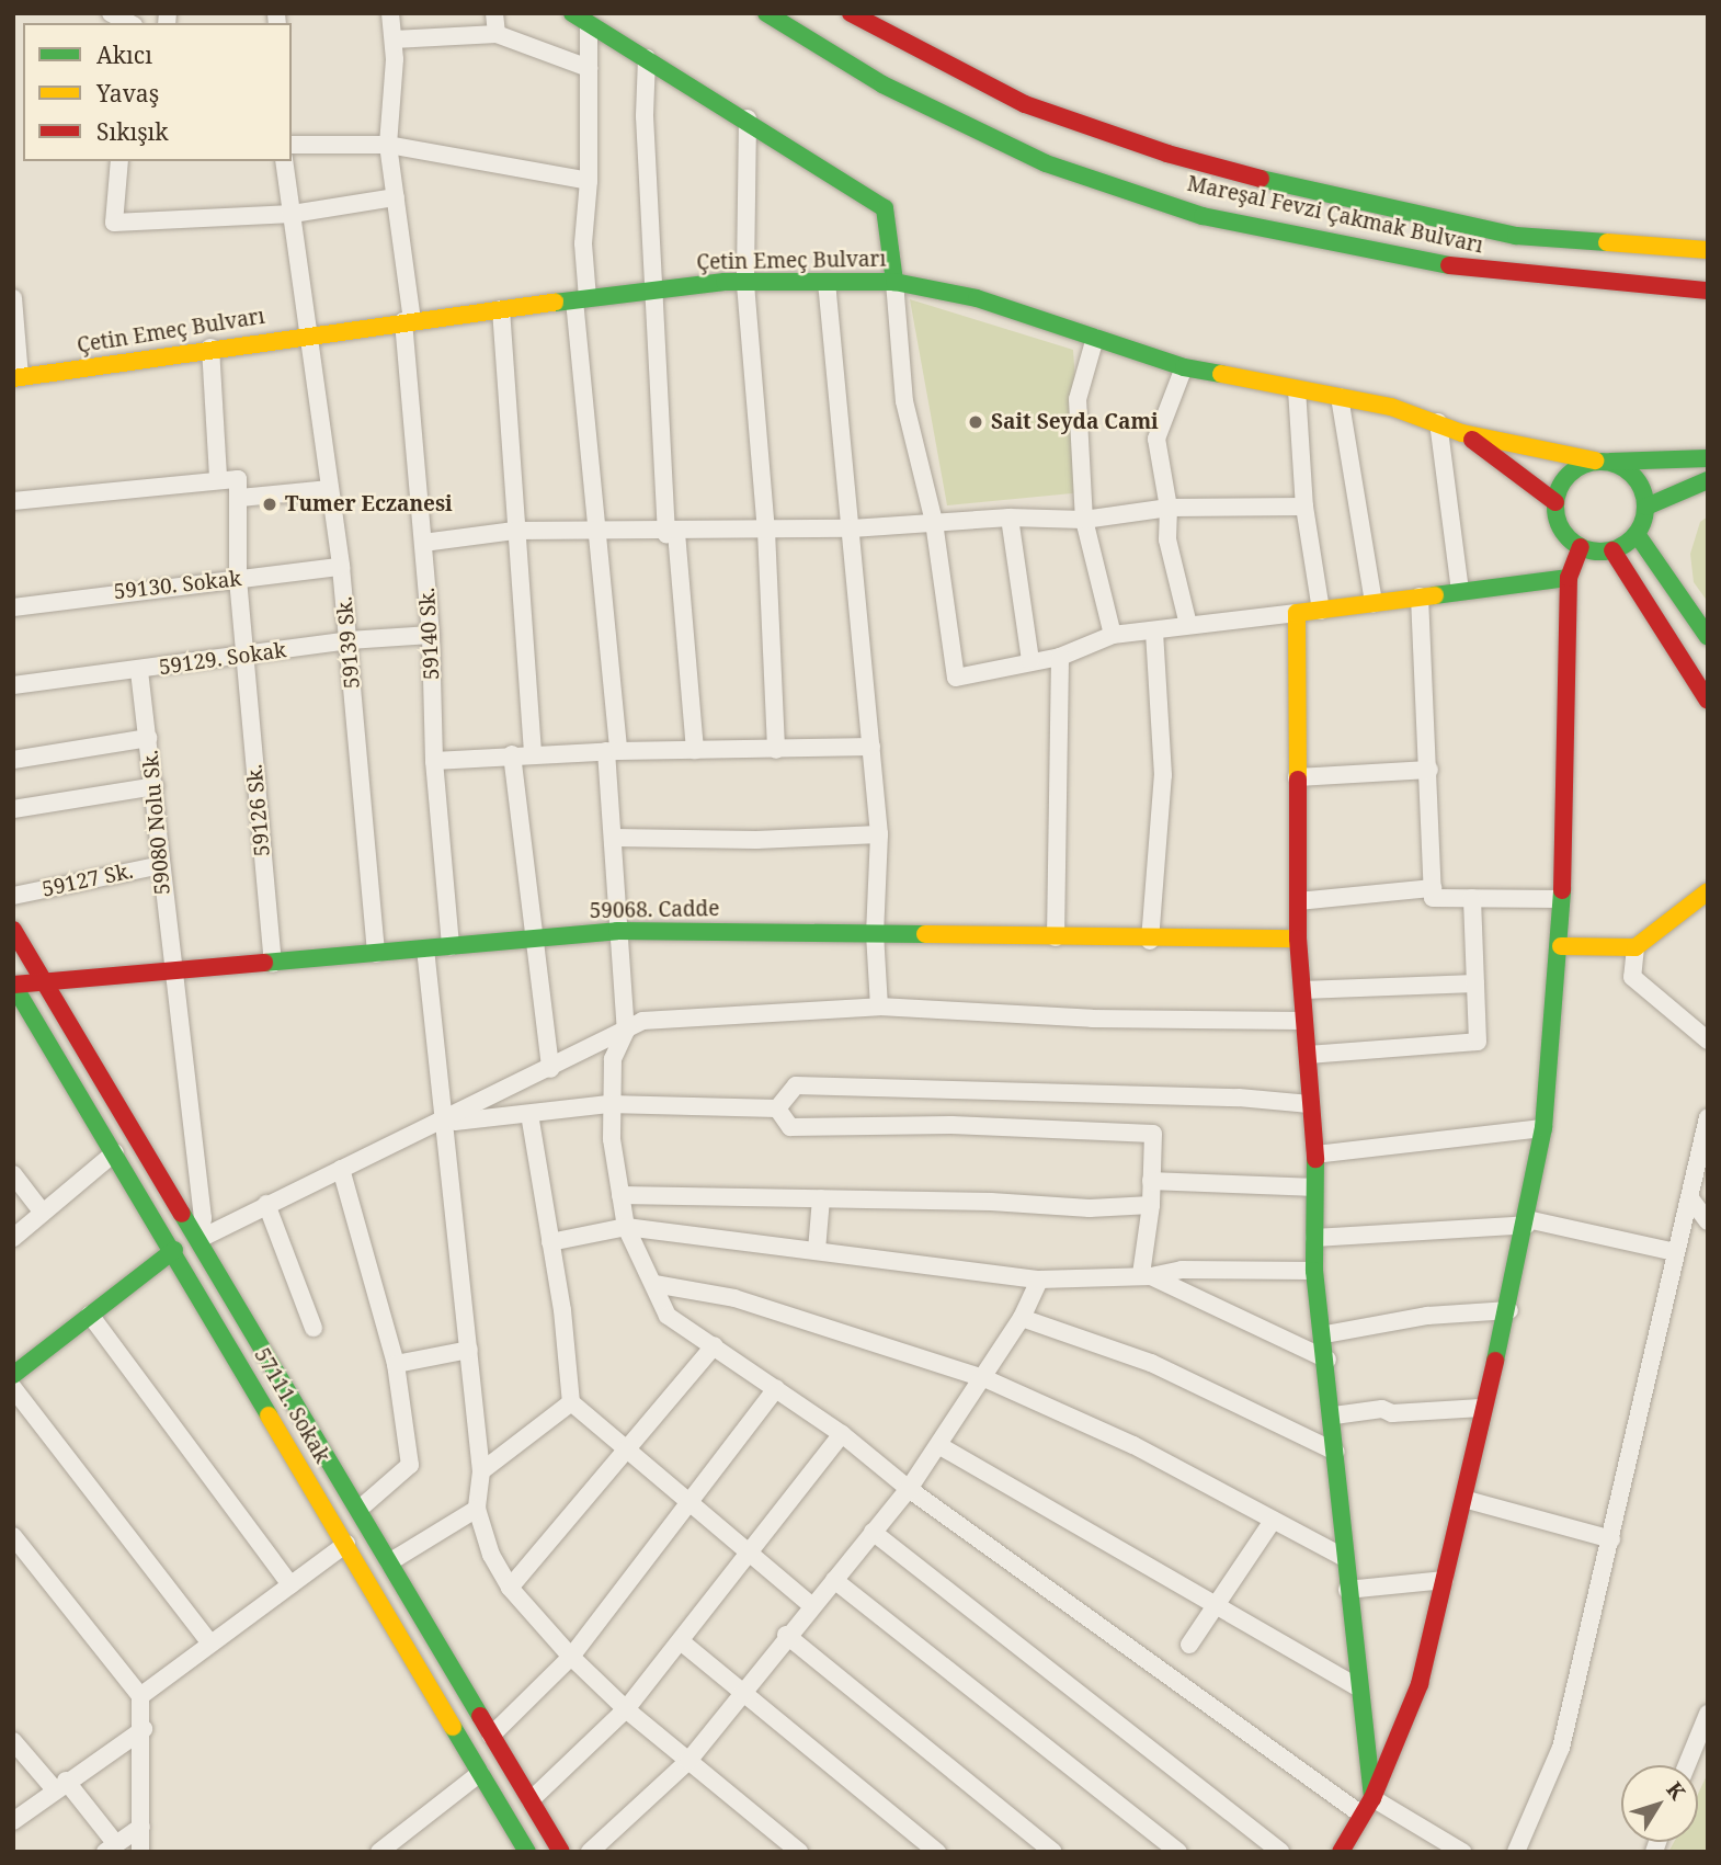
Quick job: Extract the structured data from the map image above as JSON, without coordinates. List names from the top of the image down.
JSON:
{
  "streets": {
    "main road": [
      "Mareşal Fevzi Çakmak Bulvarı",
      "Çetin Emeç Bulvarı",
      "59068. Cadde",
      "57111. Sokak"
    ],
    "street": [
      "59130. Sokak",
      "59140 Sk.",
      "59139 Sk.",
      "59129. Sokak",
      "59126 Sk.",
      "59080 Nolu Sk.",
      "59127 Sk."
    ]
  },
  "crossings": [
    ["Çetin Emeç Bulvarı", "59140 Sk."],
    ["Çetin Emeç Bulvarı", "59139 Sk."],
    ["59130. Sokak", "59139 Sk."],
    ["59130. Sokak", "59126 Sk."],
    ["59140 Sk.", "59129. Sokak"],
    ["59140 Sk.", "59068. Cadde"],
    ["59139 Sk.", "59129. Sokak"],
    ["59139 Sk.", "59068. Cadde"],
    ["59129. Sokak", "59126 Sk."],
    ["59129. Sokak", "59080 Nolu Sk."],
    ["59126 Sk.", "59068. Cadde"],
    ["59080 Nolu Sk.", "59127 Sk."],
    ["59080 Nolu Sk.", "59068. Cadde"],
    ["59068. Cadde", "57111. Sokak"]
  ],
  "places": ["Sait Seyda Cami", "Tumer Eczanesi"],
  "legend": ["Akıcı", "Yavaş", "Sıkışık"],
  "north": "top right"
}
